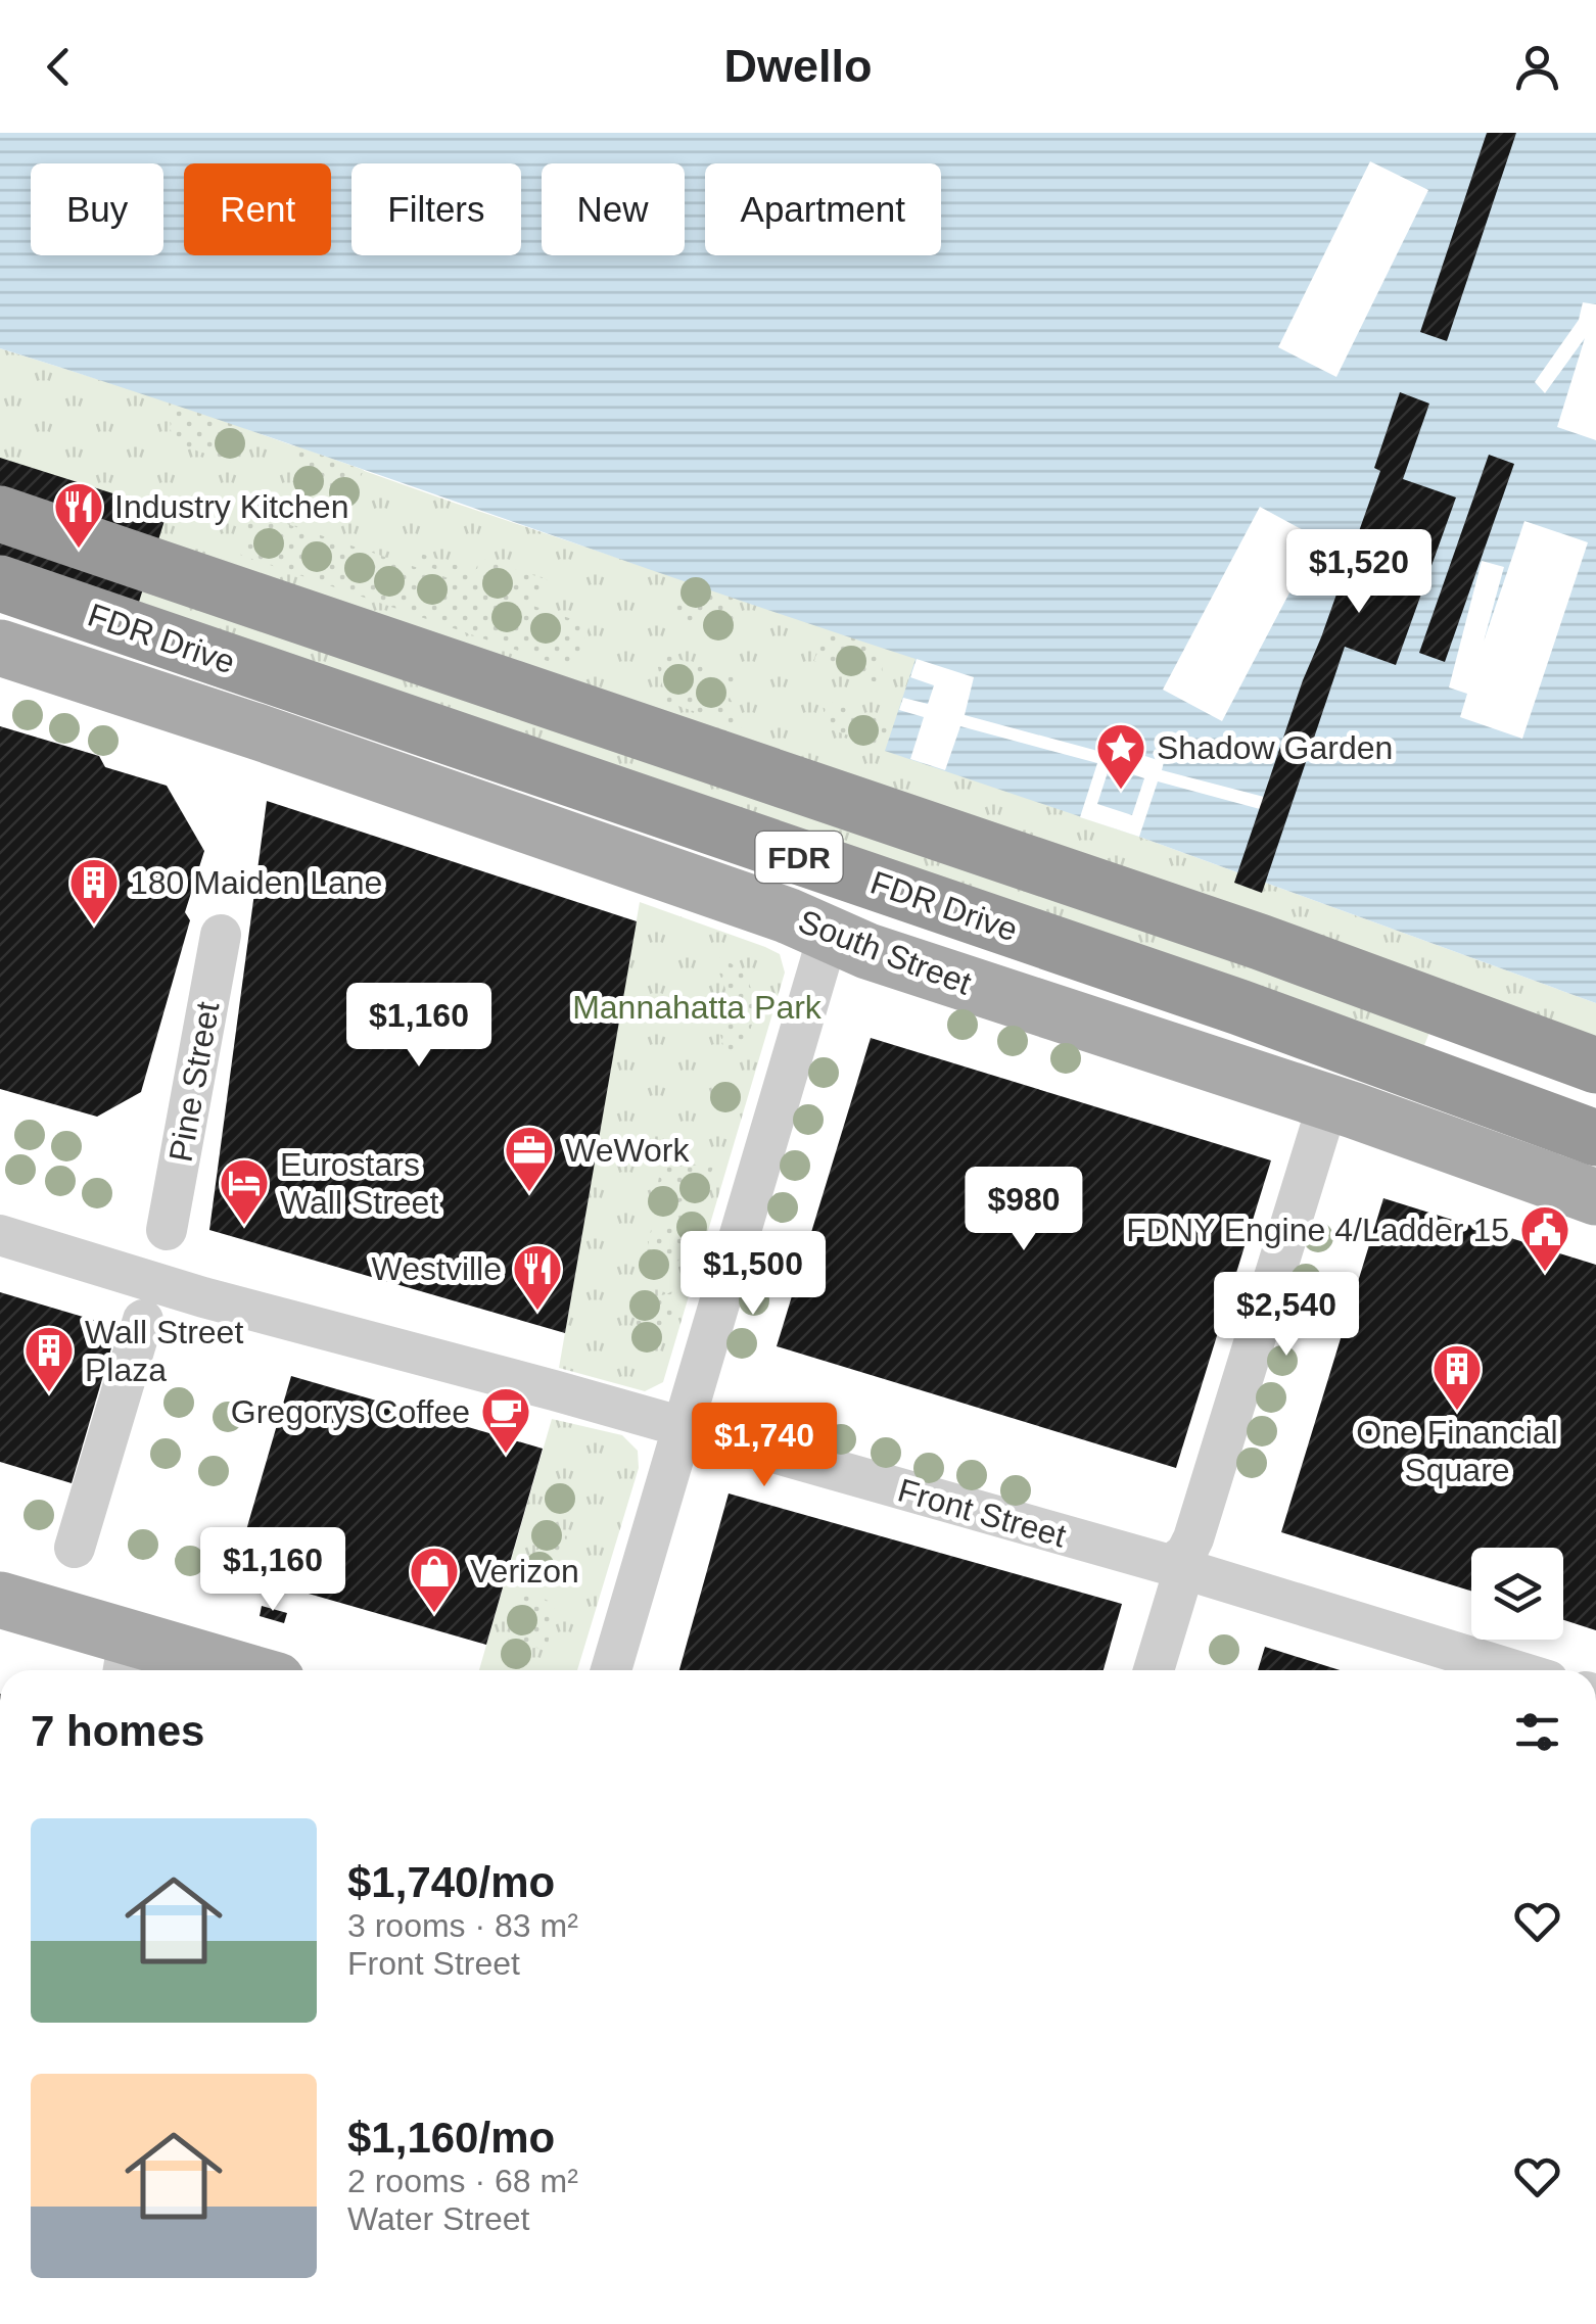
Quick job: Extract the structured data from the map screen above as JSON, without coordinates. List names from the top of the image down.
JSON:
{
  "streets": {
    "highway": ["FDR Drive", "FDR"],
    "main road": ["South Street"],
    "street": ["Pine Street", "Front Street"]
  },
  "parks": ["Mannahatta Park"],
  "places": {
    "restaurant": ["Industry Kitchen", "Westville"],
    "place": ["Shadow Garden"],
    "building": ["180 Maiden Lane", "Wall Street Plaza", "One Financial Square"],
    "office": ["WeWork"],
    "hotel": ["Eurostars Wall Street"],
    "public building": ["FDNY Engine 4/Ladder 15"],
    "cafe": ["Gregorys Coffee"],
    "shop": ["Verizon"]
  },
  "page": {
    "header": "Dwello",
    "chip": [
      "Buy",
      "Rent",
      "Filters",
      "New",
      "Apartment"
    ],
    "price": [
      "$1,520",
      "$1,160",
      "$980",
      "$1,500",
      "$2,540",
      "$1,740",
      "$1,160"
    ],
    "heading": "7 homes",
    "list": [
      {
        "name": "$1,740/mo",
        "note": "3 rooms · 83 m² · Front Street"
      },
      {
        "name": "$1,160/mo",
        "note": "2 rooms · 68 m² · Water Street"
      }
    ]
  }
}
